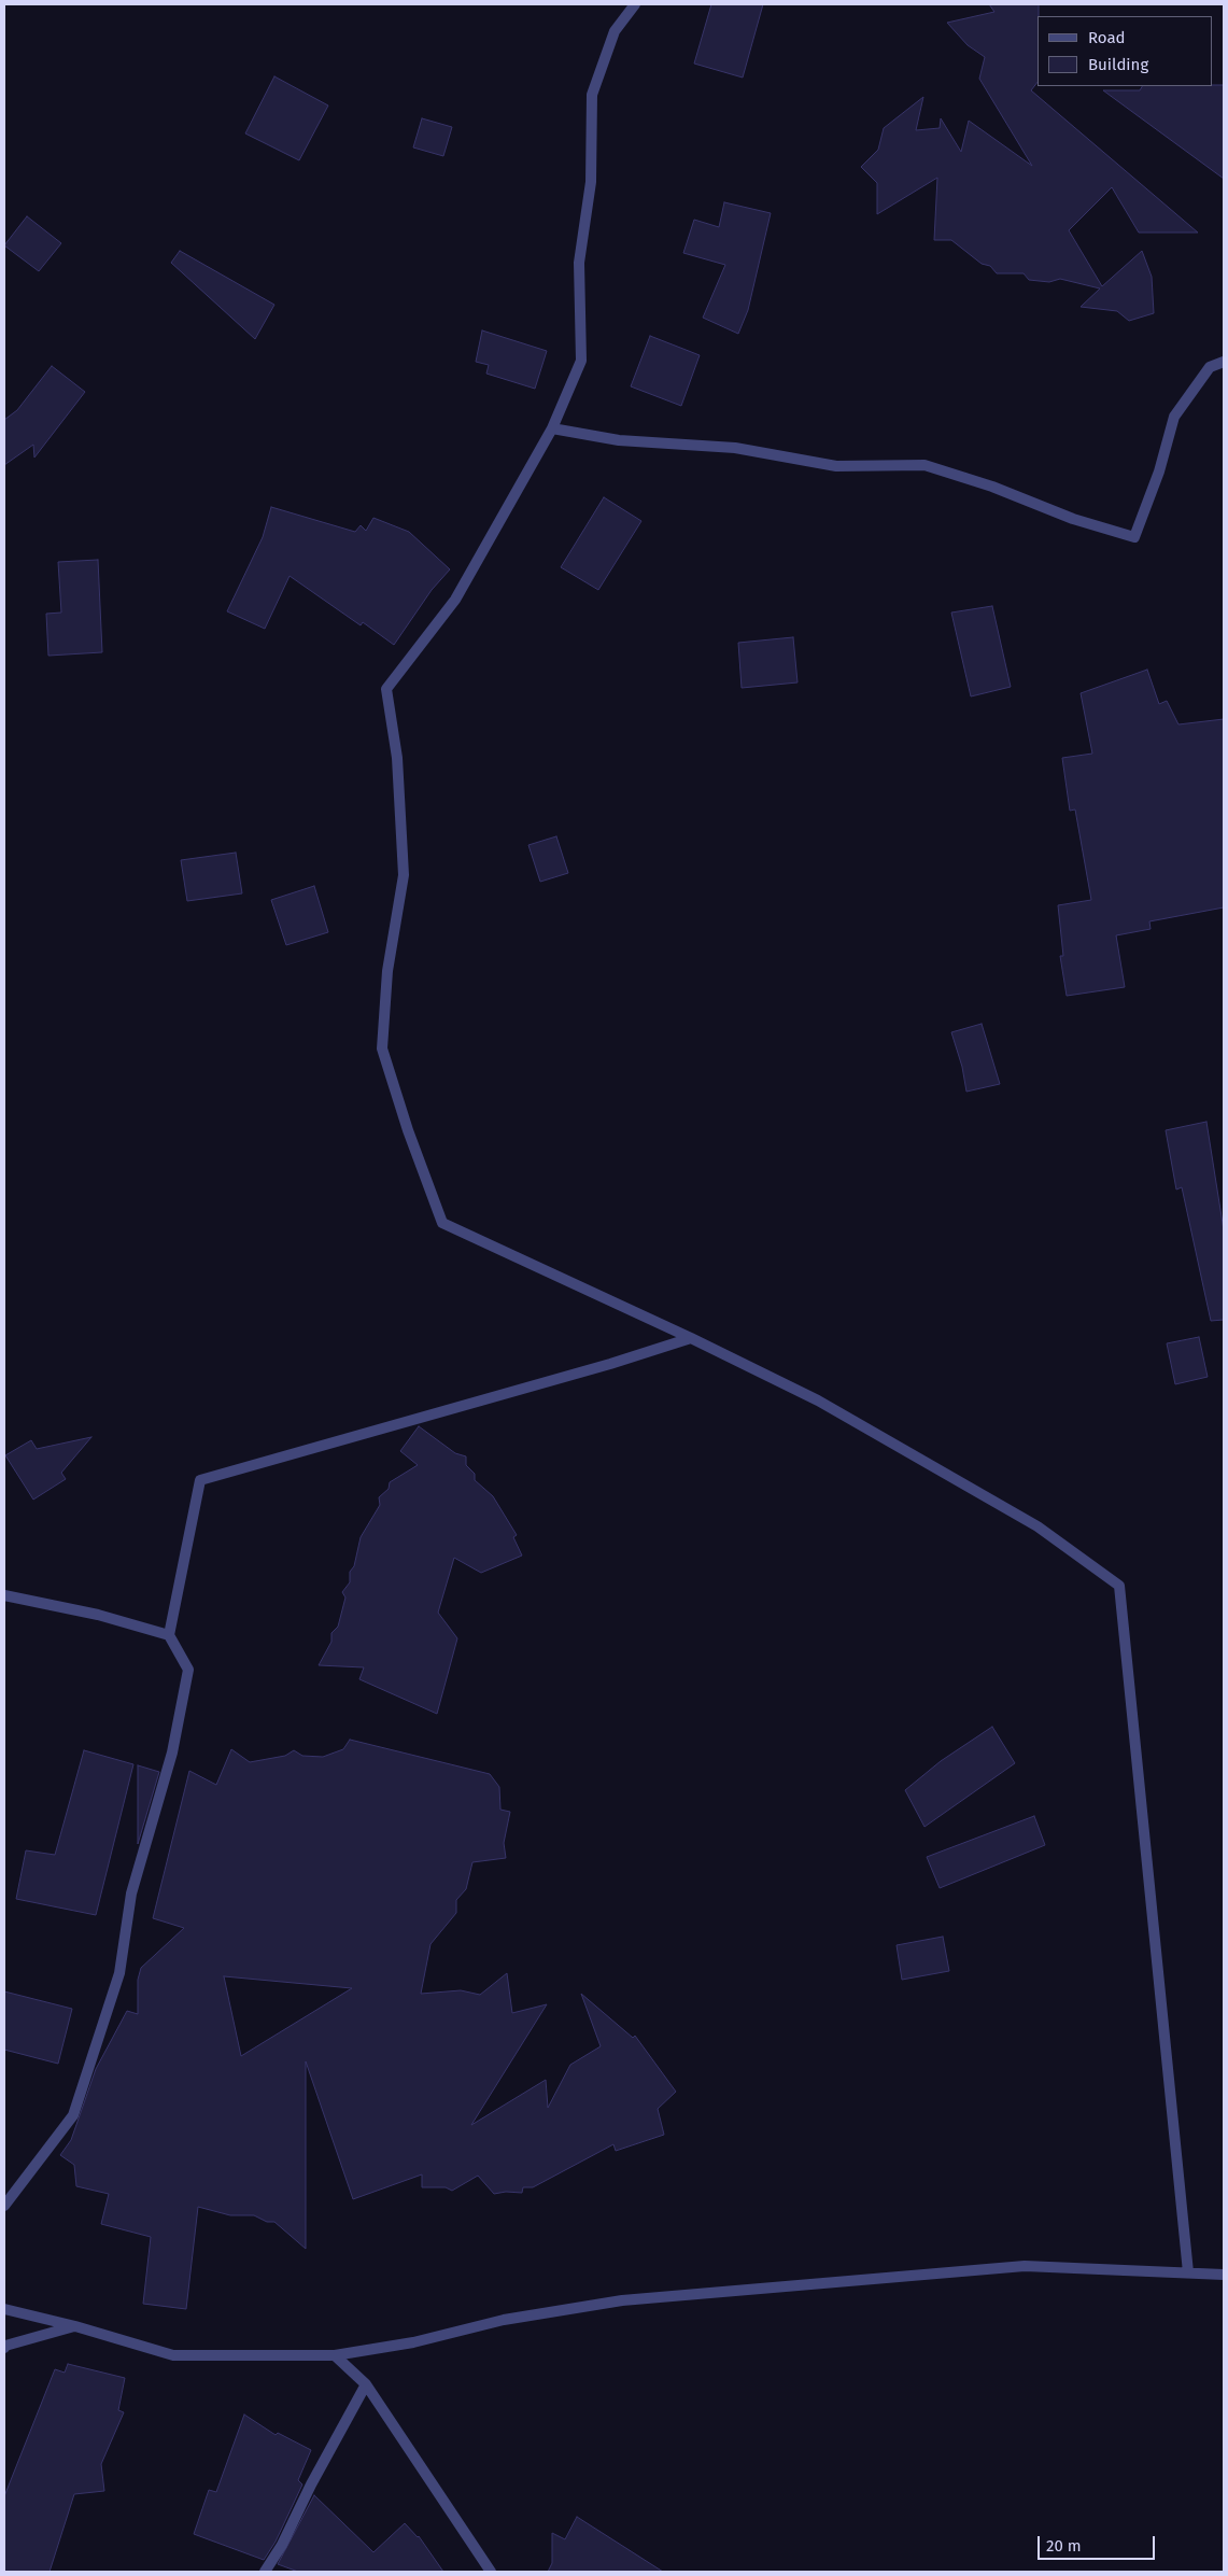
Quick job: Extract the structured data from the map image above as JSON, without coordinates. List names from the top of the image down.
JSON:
{
  "legend": ["Road", "Building"],
  "scale_bar": "20 m"
}
